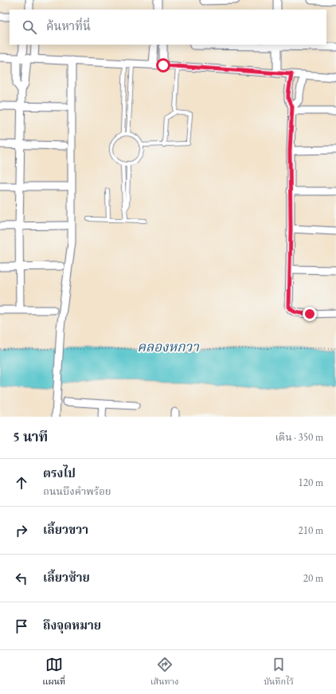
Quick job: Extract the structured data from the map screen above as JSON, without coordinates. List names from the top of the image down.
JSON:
{
  "water": ["คลองหกวา"],
  "page": {
    "search": "ค้นหาที่นี่",
    "heading": ["5 นาที", "เดิน · 350 m"],
    "list": [
      ["ตรงไป", "ถนนบึงคำพร้อย", "120 m"],
      ["เลี้ยวขวา", "210 m"],
      ["เลี้ยวซ้าย", "20 m"],
      "ถึงจุดหมาย"
    ],
    "nav": ["แผนที่", "เส้นทาง", "บันทึกไว้"]
  }
}
